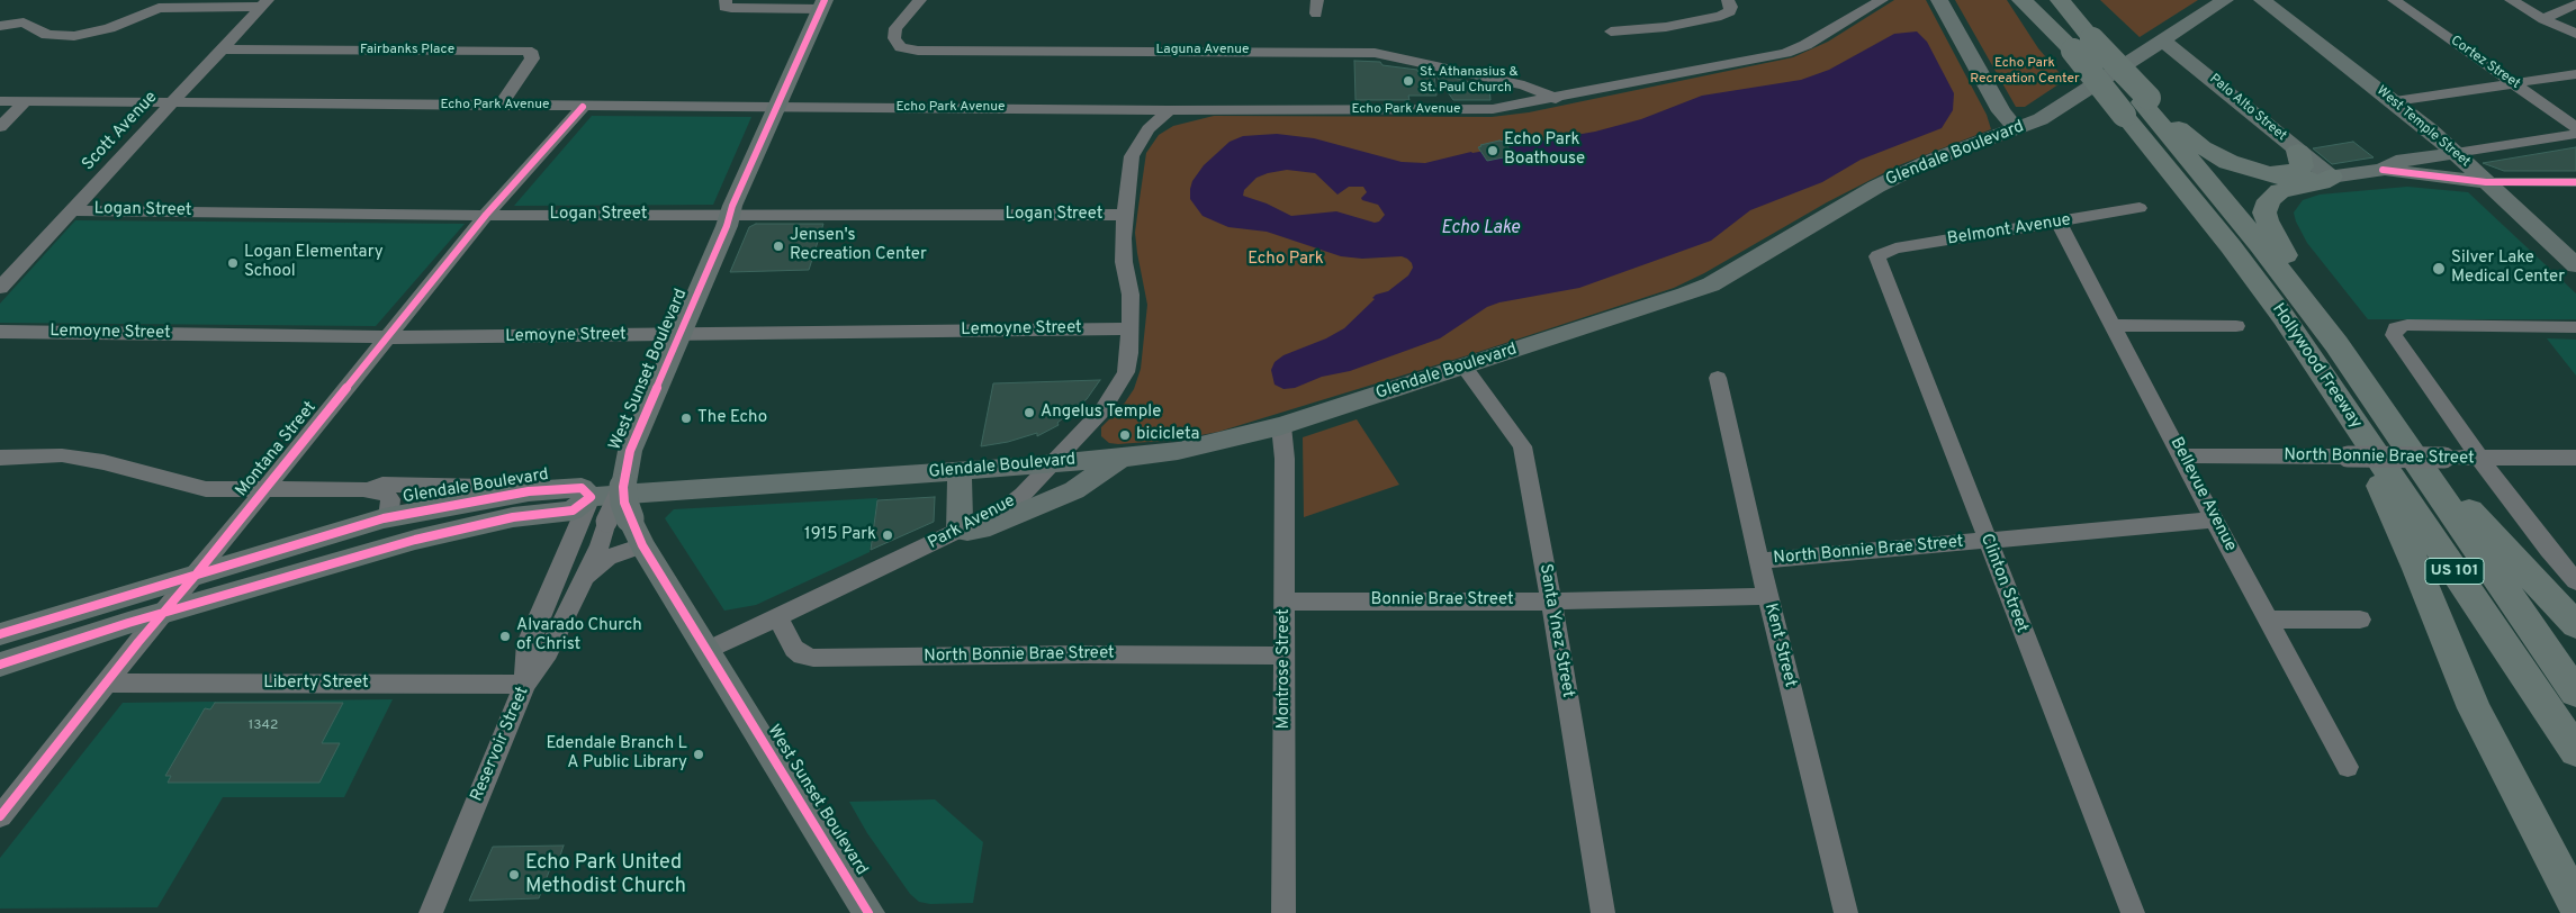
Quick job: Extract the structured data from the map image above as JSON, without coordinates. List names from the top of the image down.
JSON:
{
  "streets": {
    "highway": ["Hollywood Freeway", "US 101"],
    "main road": [
      "Palo Alto Street",
      "West Temple Street",
      "Glendale Boulevard",
      "West Sunset Boulevard"
    ],
    "street": [
      "Fairbanks Place",
      "Laguna Avenue",
      "Cortez Street",
      "Echo Park Avenue",
      "Scott Avenue",
      "Logan Street",
      "Belmont Avenue",
      "Lemoyne Street",
      "Montana Street",
      "North Bonnie Brae Street",
      "Bellevue Avenue",
      "Park Avenue",
      "Clinton Street",
      "Bonnie Brae Street",
      "Santa Ynez Street",
      "Kent Street",
      "Montrose Street",
      "Liberty Street",
      "Reservoir Street"
    ]
  },
  "crossings": [
    ["Fairbanks Place", "Echo Park Avenue"],
    ["Fairbanks Place", "Scott Avenue"],
    ["Laguna Avenue", "Echo Park Avenue"],
    ["Echo Park Avenue", "Scott Avenue"],
    ["Echo Park Avenue", "West Sunset Boulevard"],
    ["Echo Park Avenue", "Montana Street"],
    ["Echo Park Avenue", "Park Avenue"],
    ["Palo Alto Street", "Glendale Boulevard"],
    ["Scott Avenue", "Logan Street"],
    ["Glendale Boulevard", "Montana Street"],
    ["Glendale Boulevard", "Park Avenue"],
    ["Glendale Boulevard", "Santa Ynez Street"],
    ["Glendale Boulevard", "Montrose Street"],
    ["Logan Street", "West Sunset Boulevard"],
    ["Logan Street", "Montana Street"],
    ["Logan Street", "Park Avenue"],
    ["Belmont Avenue", "Bellevue Avenue"],
    ["Belmont Avenue", "Clinton Street"],
    ["Lemoyne Street", "West Sunset Boulevard"],
    ["Lemoyne Street", "Montana Street"],
    ["Lemoyne Street", "Park Avenue"],
    ["West Sunset Boulevard", "Park Avenue"],
    ["West Sunset Boulevard", "Reservoir Street"],
    ["Montana Street", "Liberty Street"],
    ["North Bonnie Brae Street", "Bellevue Avenue"],
    ["North Bonnie Brae Street", "Park Avenue"],
    ["North Bonnie Brae Street", "Clinton Street"],
    ["North Bonnie Brae Street", "Kent Street"],
    ["North Bonnie Brae Street", "Montrose Street"],
    ["Bonnie Brae Street", "Santa Ynez Street"],
    ["Bonnie Brae Street", "Kent Street"],
    ["Bonnie Brae Street", "Montrose Street"],
    ["Liberty Street", "Reservoir Street"]
  ],
  "water": ["Echo Lake"],
  "parks": ["Echo Park Recreation Center", "Echo Park"],
  "places": [
    "St. Athanasius & St. Paul Church",
    "Echo Park Boathouse",
    "Jensen's Recreation Center",
    "Logan Elementary School",
    "Silver Lake Medical Center",
    "Angelus Temple",
    "The Echo",
    "bicicleta",
    "1915 Park",
    "Alvarado Church of Christ",
    "Edendale Branch L A Public Library",
    "Echo Park United Methodist Church"
  ],
  "house_numbers": ["1342"]
}
